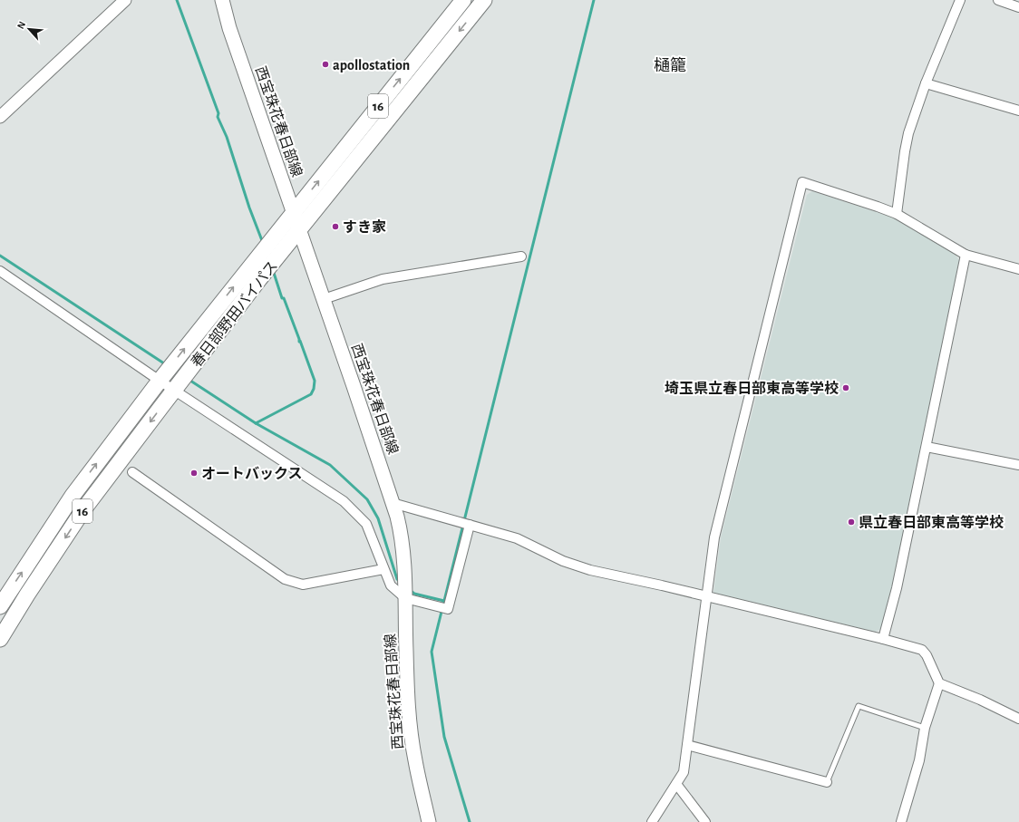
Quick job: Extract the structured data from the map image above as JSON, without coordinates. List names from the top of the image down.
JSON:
{
  "streets": {
    "highway": ["16", "春日部野田バイパス"],
    "main road": ["西宝珠花春日部線"]
  },
  "crossings": [
    ["西宝珠花春日部線", "春日部野田バイパス"]
  ],
  "districts": ["樋籠"],
  "places": [
    "apollostation",
    "すき家",
    "埼玉県立春日部東高等学校",
    "オートバックス",
    "県立春日部東高等学校"
  ],
  "north": "top left"
}
